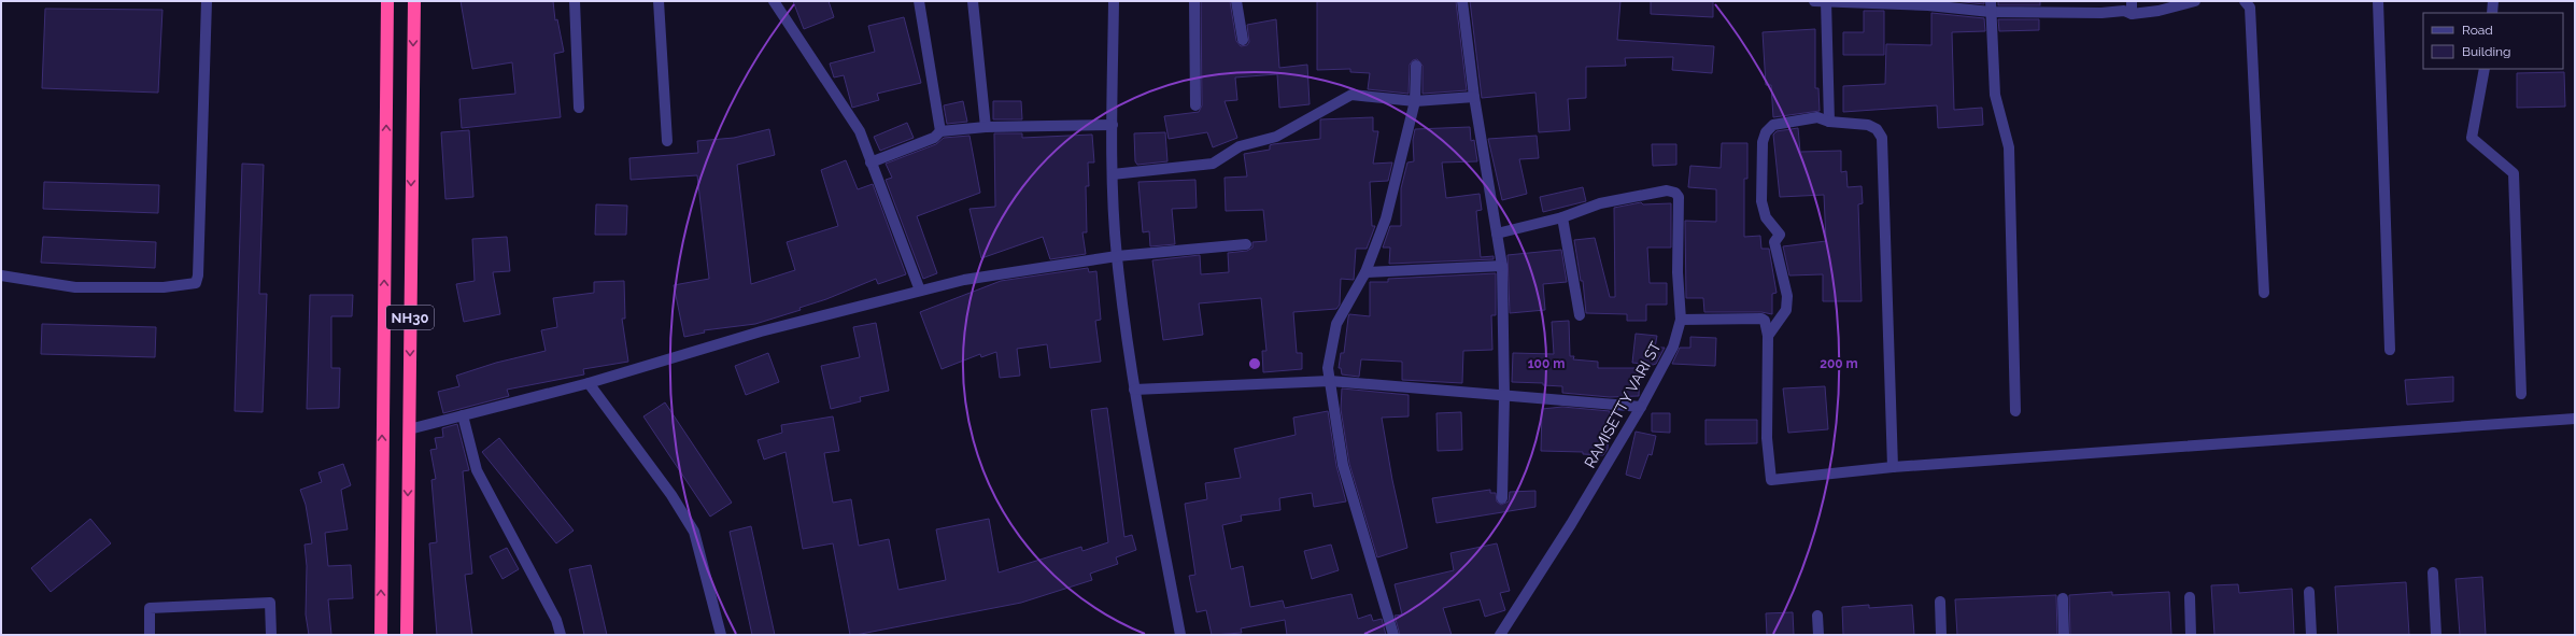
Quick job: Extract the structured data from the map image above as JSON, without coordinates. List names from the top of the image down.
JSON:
{
  "streets": {
    "highway": ["NH30"],
    "street": ["RAMISETTY VARI ST"]
  },
  "legend": ["Road", "Building"],
  "rings": ["100 m", "200 m"]
}
